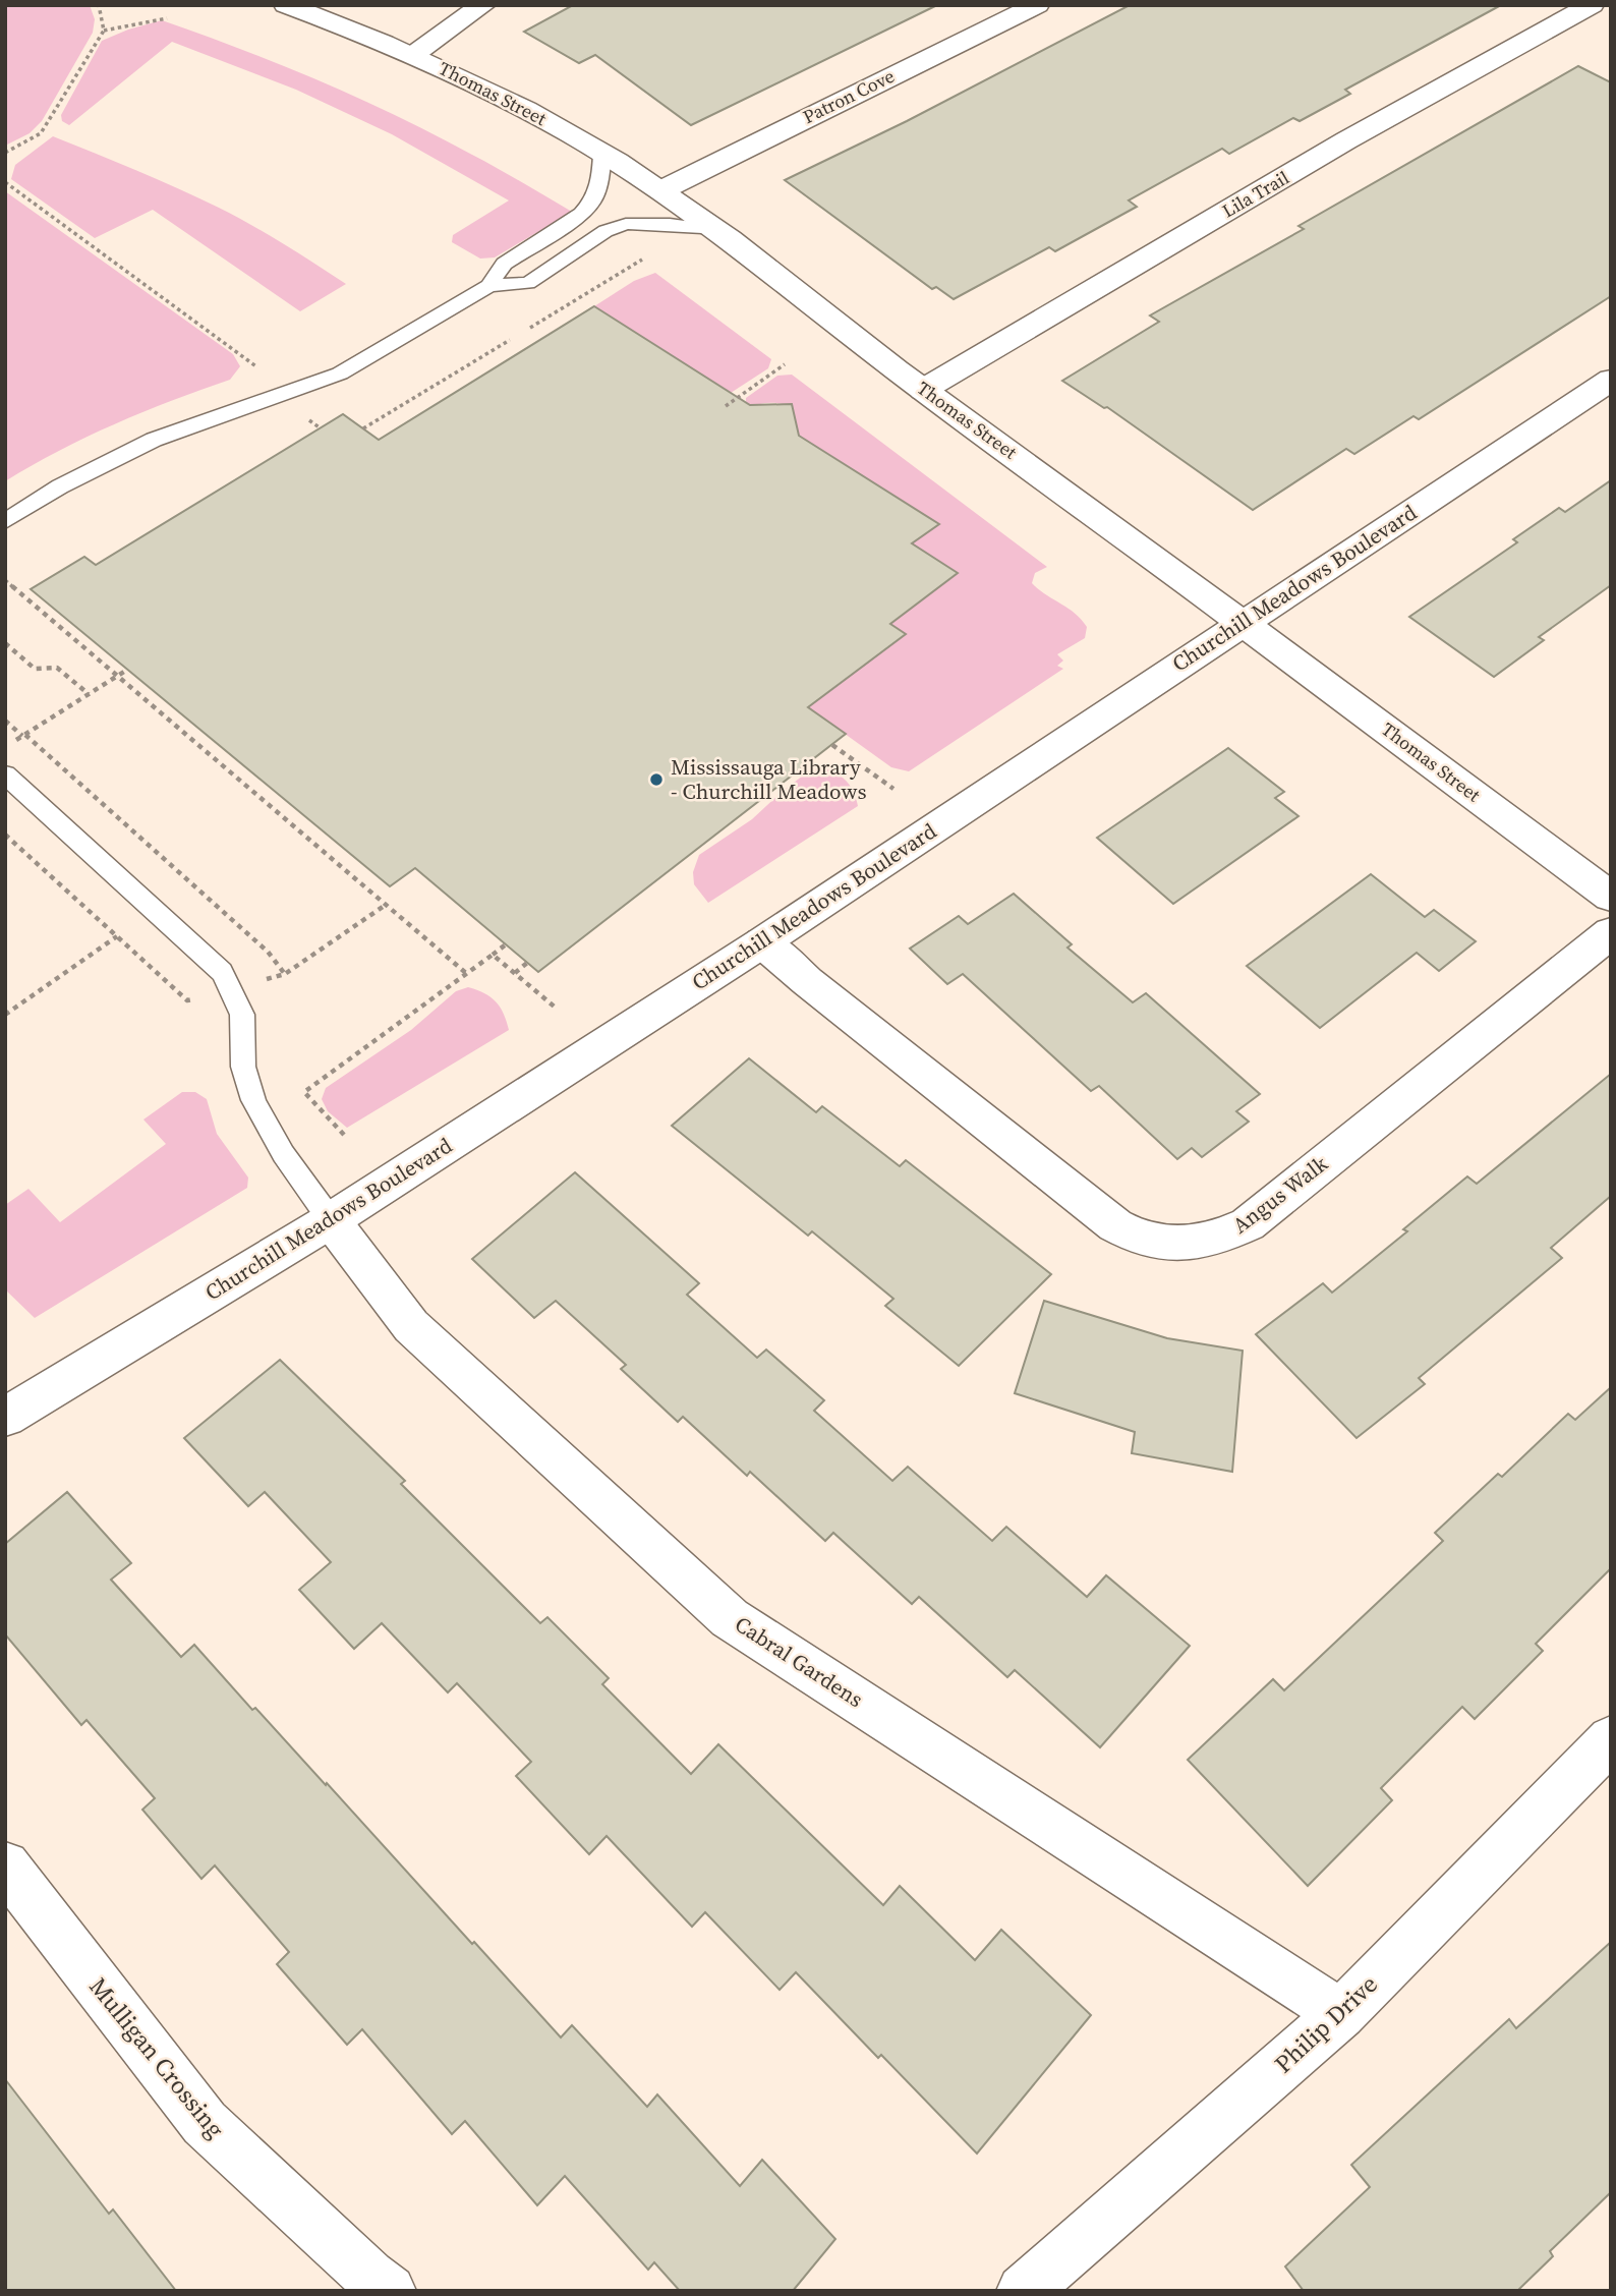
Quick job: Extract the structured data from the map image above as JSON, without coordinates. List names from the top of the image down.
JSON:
{
  "streets": {
    "street": [
      "Thomas Street",
      "Patron Cove",
      "Lila Trail",
      "Churchill Meadows Boulevard",
      "Angus Walk",
      "Cabral Gardens",
      "Philip Drive",
      "Mulligan Crossing"
    ]
  },
  "crossings": [
    ["Thomas Street", "Patron Cove"],
    ["Thomas Street", "Lila Trail"],
    ["Thomas Street", "Churchill Meadows Boulevard"],
    ["Churchill Meadows Boulevard", "Angus Walk"],
    ["Churchill Meadows Boulevard", "Cabral Gardens"],
    ["Cabral Gardens", "Philip Drive"]
  ],
  "places": ["Mississauga Library - Churchill Meadows"]
}
